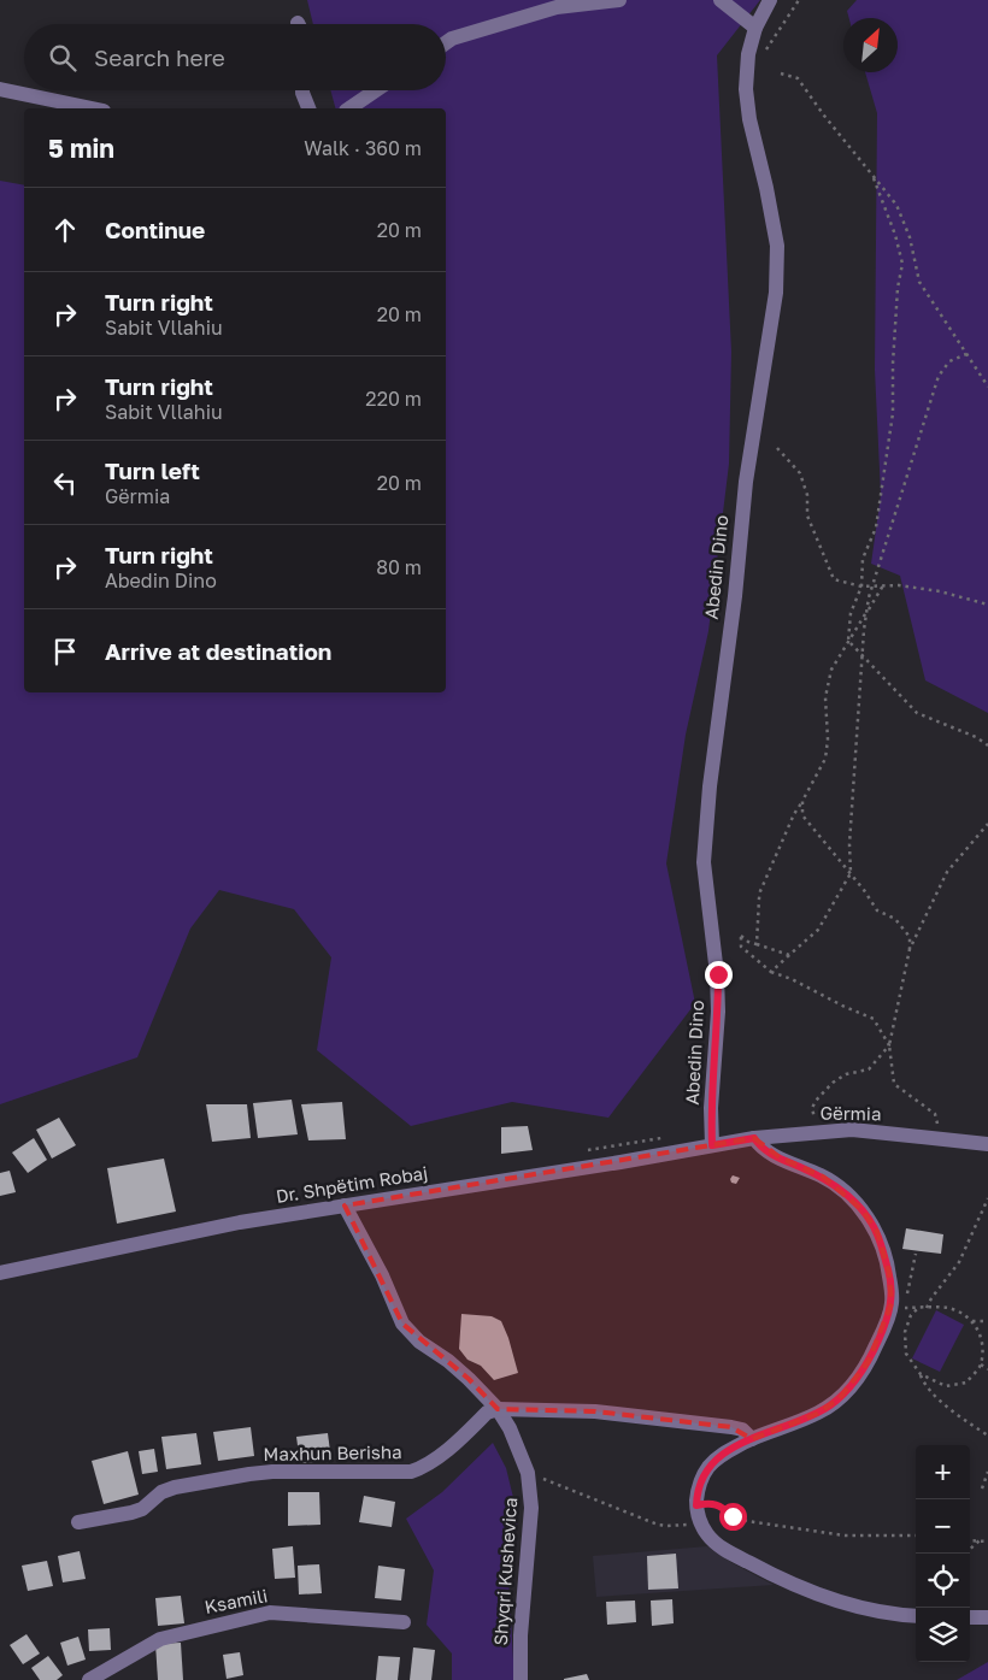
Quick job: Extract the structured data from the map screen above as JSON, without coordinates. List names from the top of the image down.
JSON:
{
  "streets": {
    "street": [
      "Abedin Dino",
      "Gërmia",
      "Dr. Shpëtim Robaj",
      "Maxhun Berisha",
      "Shyqri Kushevica",
      "Ksamili"
    ]
  },
  "crossings": [
    ["Abedin Dino", "Gërmia"],
    ["Abedin Dino", "Dr. Shpëtim Robaj"],
    ["Gërmia", "Dr. Shpëtim Robaj"],
    ["Dr. Shpëtim Robaj", "Shyqri Kushevica"],
    ["Maxhun Berisha", "Shyqri Kushevica"]
  ],
  "north": "top right",
  "page": {
    "search": "Search here",
    "heading": ["5 min", "Walk · 360 m"],
    "list": [
      ["Continue", "20 m"],
      ["Turn right", "Sabit Vllahiu", "20 m"],
      ["Turn right", "Sabit Vllahiu", "220 m"],
      ["Turn left", "Gërmia", "20 m"],
      ["Turn right", "Abedin Dino", "80 m"],
      "Arrive at destination"
    ],
    "map_buttons": ["+", "−"]
  }
}
